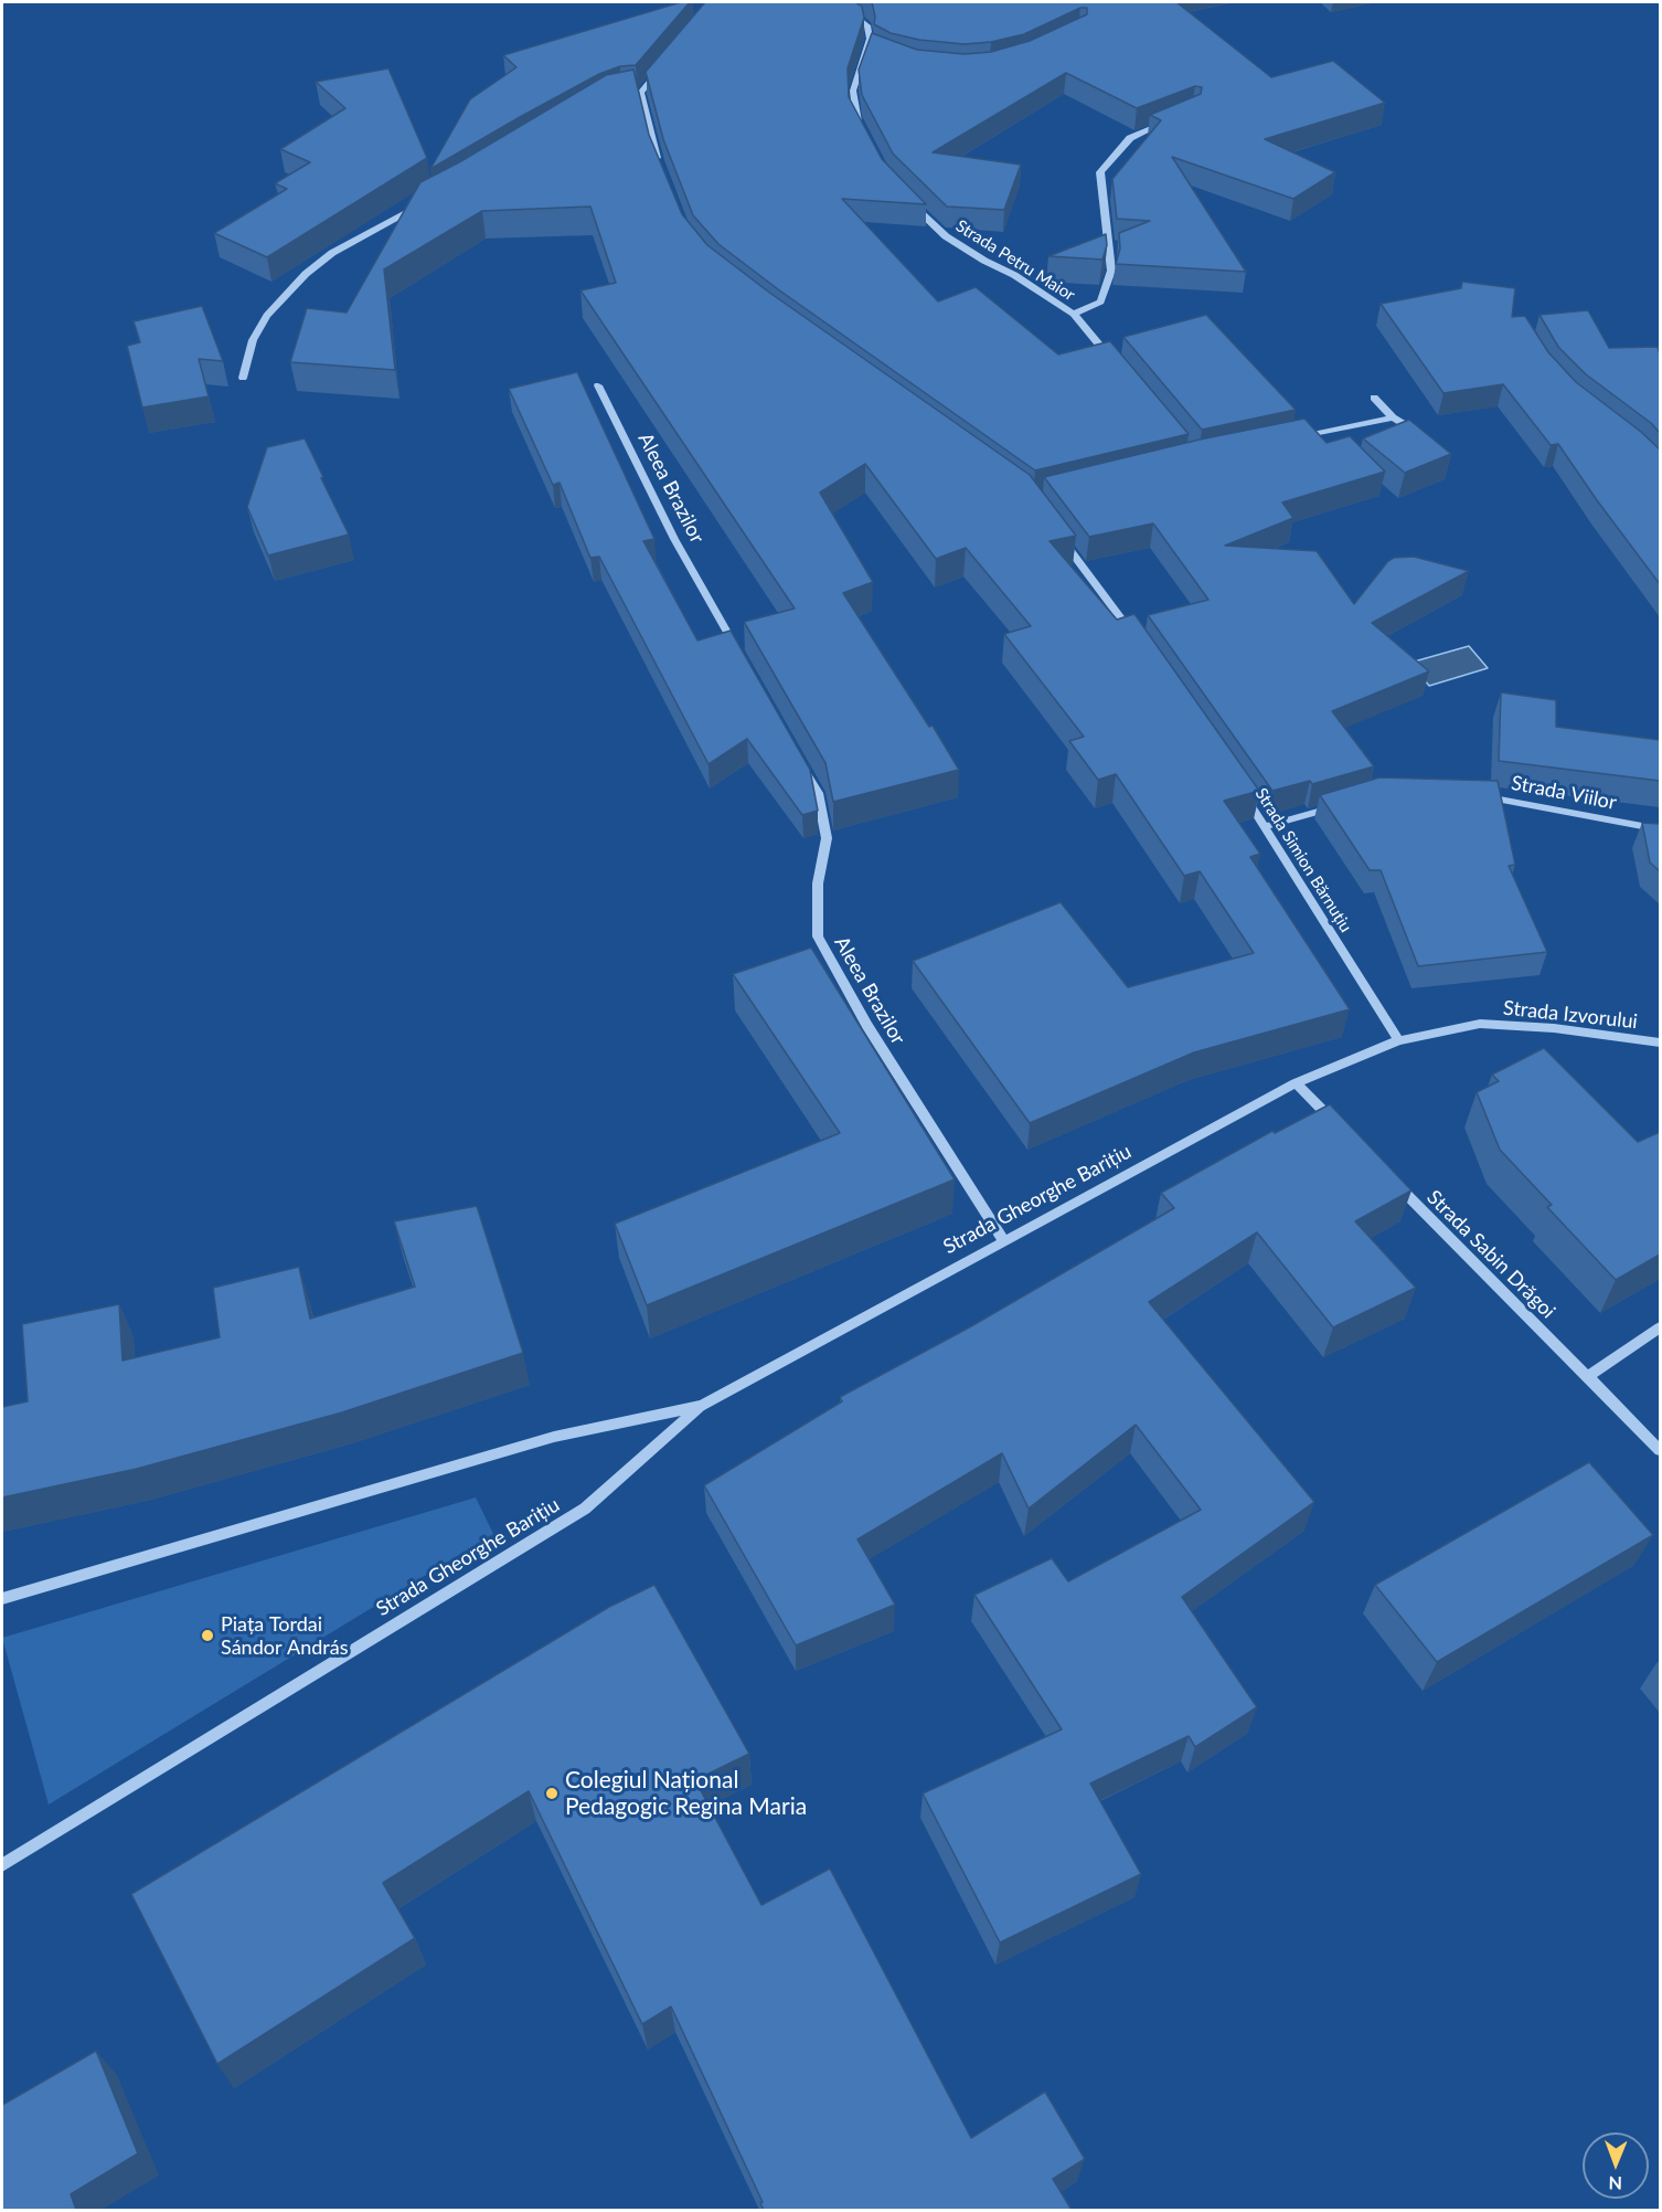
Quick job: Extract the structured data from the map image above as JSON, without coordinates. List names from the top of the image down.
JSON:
{
  "streets": {
    "street": [
      "Strada Petru Maior",
      "Aleea Brazilor",
      "Strada Viilor",
      "Strada Simion Bărnuțiu",
      "Strada Izvorului",
      "Strada Gheorghe Barițiu",
      "Strada Sabin Drăgoi"
    ]
  },
  "crossings": [
    ["Aleea Brazilor", "Strada Gheorghe Barițiu"],
    ["Strada Simion Bărnuțiu", "Strada Izvorului"],
    ["Strada Simion Bărnuțiu", "Strada Gheorghe Barițiu"],
    ["Strada Izvorului", "Strada Gheorghe Barițiu"]
  ],
  "places": ["Piața Tordai Sándor András", "Colegiul Național Pedagogic Regina Maria"],
  "north": "bottom"
}
